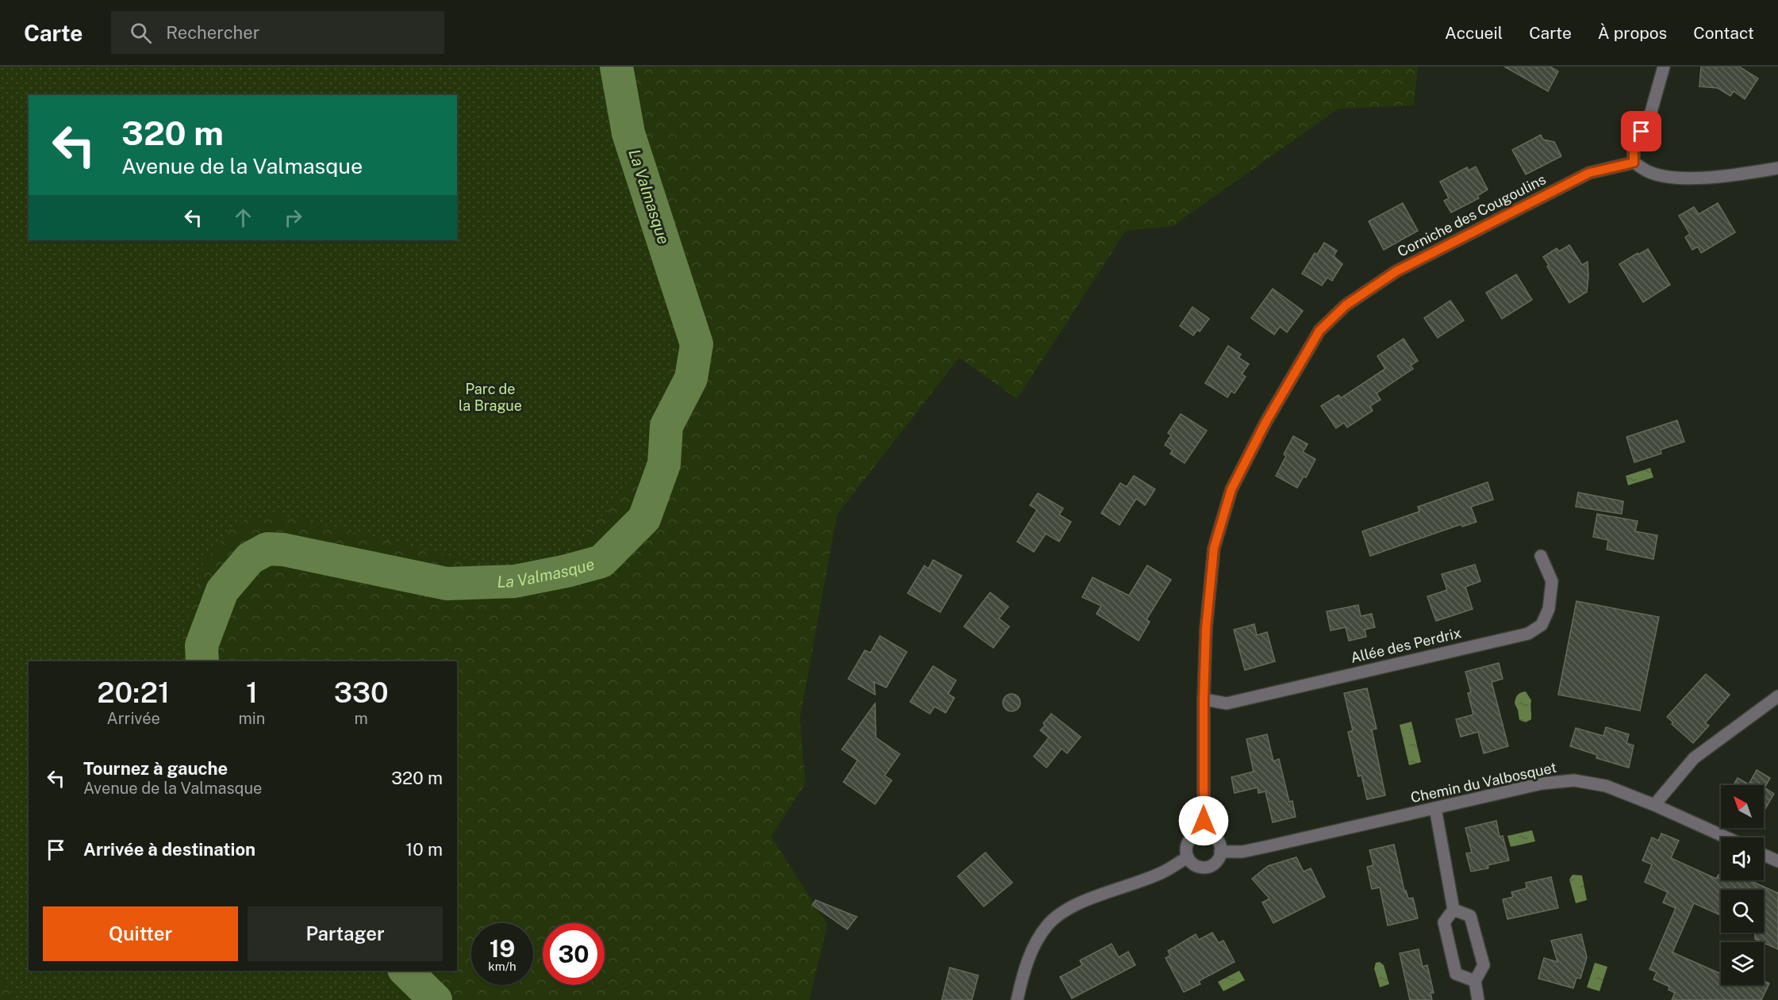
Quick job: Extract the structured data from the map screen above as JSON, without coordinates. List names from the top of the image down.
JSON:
{
  "streets": {
    "street": ["Corniche des Cougoulins", "Allée des Perdrix", "Chemin du Valbosquet"]
  },
  "crossings": [
    ["Corniche des Cougoulins", "Allée des Perdrix"],
    ["Corniche des Cougoulins", "Chemin du Valbosquet"]
  ],
  "water": ["La Valmasque"],
  "parks": ["Parc de la Brague"],
  "north": "top left",
  "page": {
    "header": "Carte",
    "search": "Rechercher",
    "nav": [
      "Accueil",
      "Carte",
      "À propos",
      "Contact"
    ],
    "turn": ["320 m", "Avenue de la Valmasque"],
    "eta": [
      "20:21",
      "Arrivée",
      "1",
      "min",
      "330",
      "m"
    ],
    "list": [
      {
        "name": "Tournez à gauche",
        "note": "Avenue de la Valmasque",
        "value": "320 m"
      },
      {
        "name": "Arrivée à destination",
        "value": "10 m"
      }
    ],
    "buttons": ["Quitter", "Partager"],
    "speed": "19 km/h",
    "limit": "30"
  }
}
